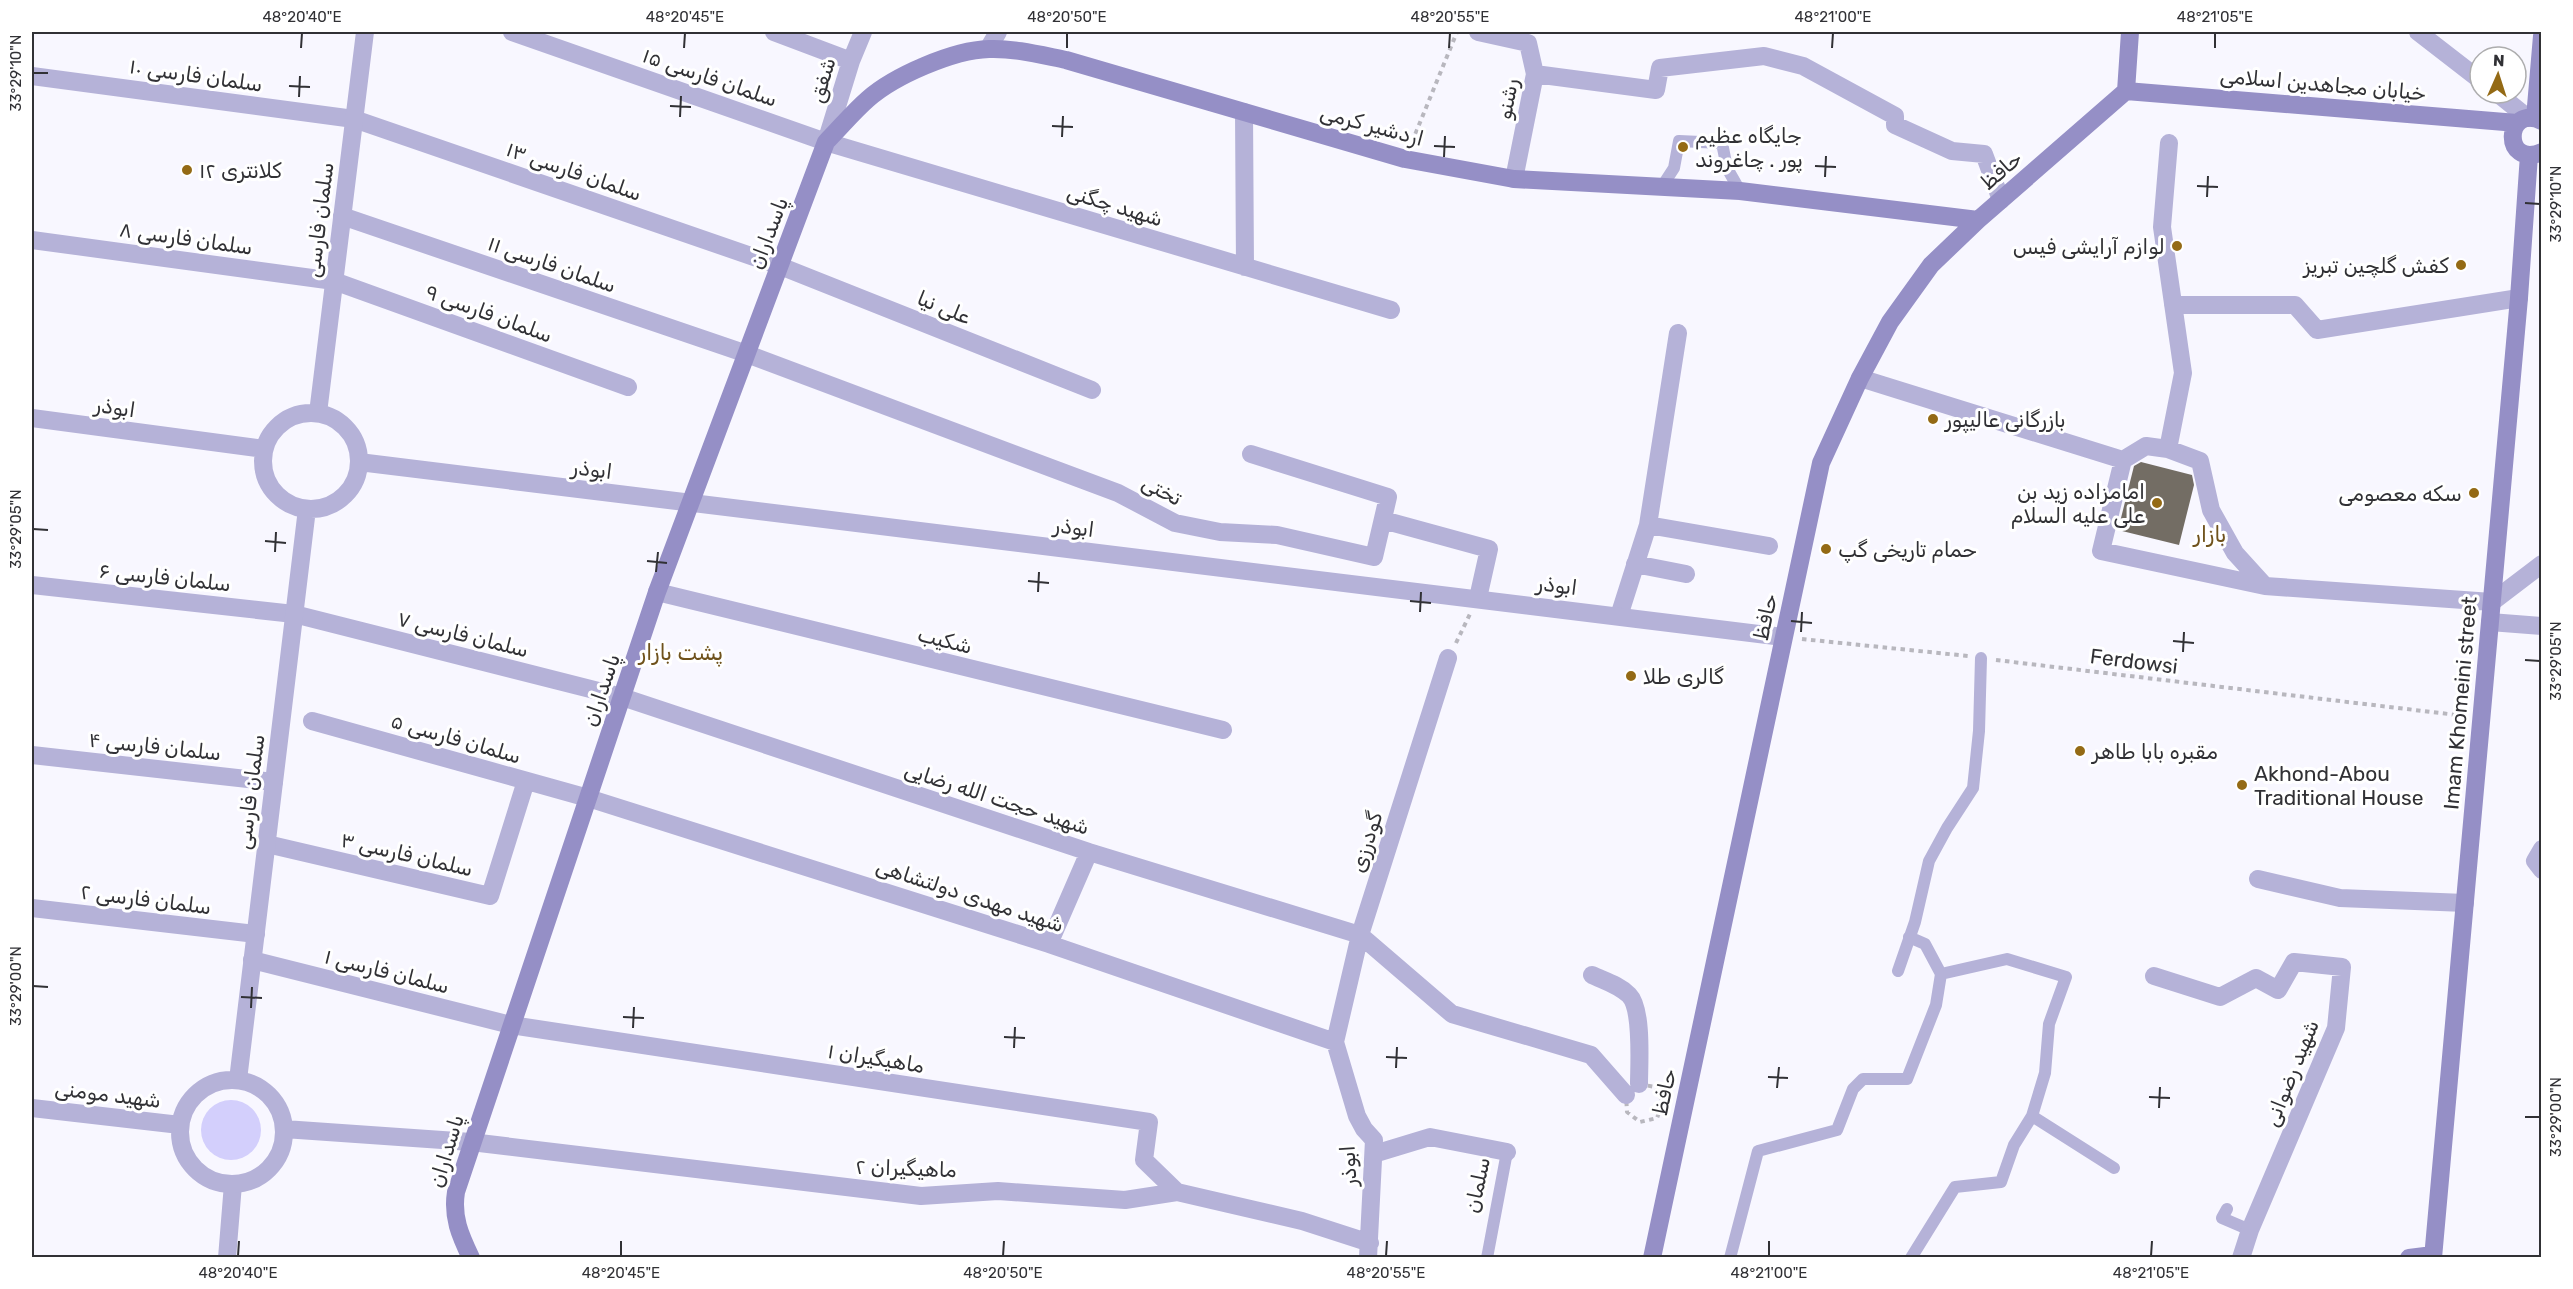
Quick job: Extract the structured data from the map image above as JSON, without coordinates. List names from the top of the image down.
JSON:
{
  "streets": {
    "main road": [
      "خیابان مجاهدین اسلامی",
      "اردشیر کرمی",
      "حافظ",
      "پاسداران",
      "Imam Khomeini street"
    ],
    "street": [
      "سلمان فارسی ۱۰",
      "سلمان فارسی ۱۵",
      "شفق",
      "رشنو",
      "سلمان فارسی ۱۳",
      "شهید چگنی",
      "سلمان فارسی",
      "سلمان فارسی ۸",
      "سلمان فارسی ۱۱",
      "علی نیا",
      "سلمان فارسی ۹",
      "ابوذر",
      "تختی",
      "سلمان فارسی ۶",
      "سلمان فارسی ۷",
      "شکیب",
      "سلمان فارسی ۵",
      "سلمان فارسی ۴",
      "شهید حجت الله رضایی",
      "گودرزی",
      "سلمان فارسی ۳",
      "شهید مهدی دولتشاهی",
      "سلمان فارسی ۲",
      "سلمان فارسی ۱",
      "ماهیگیران ۱",
      "شهید رضوانی",
      "شهید مومنی",
      "ماهیگیران ۲",
      "سلمان"
    ],
    "path": ["Ferdowsi"]
  },
  "crossings": [
    ["سلمان فارسی ۱۰", "سلمان فارسی ۱۳"],
    ["سلمان فارسی ۱۰", "سلمان فارسی"],
    ["سلمان فارسی ۱۵", "شفق"],
    ["سلمان فارسی ۱۵", "اردشیر کرمی"],
    ["سلمان فارسی ۱۵", "شهید چگنی"],
    ["سلمان فارسی ۱۵", "پاسداران"],
    ["شفق", "اردشیر کرمی"],
    ["شفق", "شهید چگنی"],
    ["شفق", "پاسداران"],
    ["خیابان مجاهدین اسلامی", "حافظ"],
    ["رشنو", "اردشیر کرمی"],
    ["اردشیر کرمی", "حافظ"],
    ["اردشیر کرمی", "شهید چگنی"],
    ["اردشیر کرمی", "پاسداران"],
    ["حافظ", "ابوذر"],
    ["حافظ", "Ferdowsi"],
    ["سلمان فارسی ۱۳", "سلمان فارسی"],
    ["سلمان فارسی ۱۳", "پاسداران"],
    ["سلمان فارسی ۱۳", "علی نیا"],
    ["شهید چگنی", "پاسداران"],
    ["سلمان فارسی", "سلمان فارسی ۸"],
    ["سلمان فارسی", "سلمان فارسی ۱۱"],
    ["سلمان فارسی", "سلمان فارسی ۹"],
    ["سلمان فارسی", "ابوذر"],
    ["سلمان فارسی", "سلمان فارسی ۶"],
    ["سلمان فارسی", "سلمان فارسی ۷"],
    ["سلمان فارسی", "سلمان فارسی ۴"],
    ["سلمان فارسی", "سلمان فارسی ۳"],
    ["سلمان فارسی", "سلمان فارسی ۲"],
    ["سلمان فارسی", "سلمان فارسی ۱"],
    ["سلمان فارسی", "شهید مومنی"],
    ["سلمان فارسی", "ماهیگیران ۲"],
    ["پاسداران", "سلمان فارسی ۱۱"],
    ["پاسداران", "علی نیا"],
    ["پاسداران", "ابوذر"],
    ["پاسداران", "تختی"],
    ["پاسداران", "سلمان فارسی ۷"],
    ["پاسداران", "شکیب"],
    ["پاسداران", "سلمان فارسی ۵"],
    ["پاسداران", "شهید حجت الله رضایی"],
    ["پاسداران", "شهید مهدی دولتشاهی"],
    ["پاسداران", "سلمان فارسی ۱"],
    ["پاسداران", "ماهیگیران ۱"],
    ["پاسداران", "ماهیگیران ۲"],
    ["سلمان فارسی ۸", "سلمان فارسی ۹"],
    ["سلمان فارسی ۱۱", "تختی"],
    ["ابوذر", "Ferdowsi"],
    ["ابوذر", "گودرزی"],
    ["ابوذر", "شهید مهدی دولتشاهی"],
    ["ابوذر", "ماهیگیران ۲"],
    ["ابوذر", "سلمان"],
    ["سلمان فارسی ۶", "سلمان فارسی ۷"],
    ["سلمان فارسی ۷", "شهید حجت الله رضایی"],
    ["Ferdowsi", "Imam Khomeini street"],
    ["سلمان فارسی ۵", "سلمان فارسی ۳"],
    ["سلمان فارسی ۵", "شهید مهدی دولتشاهی"],
    ["شهید حجت الله رضایی", "گودرزی"],
    ["گودرزی", "شهید مهدی دولتشاهی"],
    ["سلمان فارسی ۱", "ماهیگیران ۱"],
    ["ماهیگیران ۱", "ماهیگیران ۲"],
    ["شهید مومنی", "ماهیگیران ۲"]
  ],
  "districts": ["بازار", "پشت بازار"],
  "places": [
    "جایگاه عظیم پور . چاغروند",
    "کلانتری ۱۲",
    "لوازم آرایشی فیس",
    "کفش گلچین تبریز",
    "بازرگانی عالیپور",
    "سکه معصومی",
    "امامزاده زید بن علی علیه السلام",
    "حمام تاریخی گپ",
    "گالری طلا",
    "مقبره بابا طاهر",
    "Akhond-Abou Traditional House"
  ],
  "north": "top",
  "coordinates": [
    "48°20'40\"E",
    "48°20'45\"E",
    "48°20'50\"E",
    "48°20'55\"E",
    "48°21'00\"E",
    "48°21'05\"E",
    "33°29'10\"N",
    "33°29'05\"N",
    "33°29'00\"N"
  ]
}
